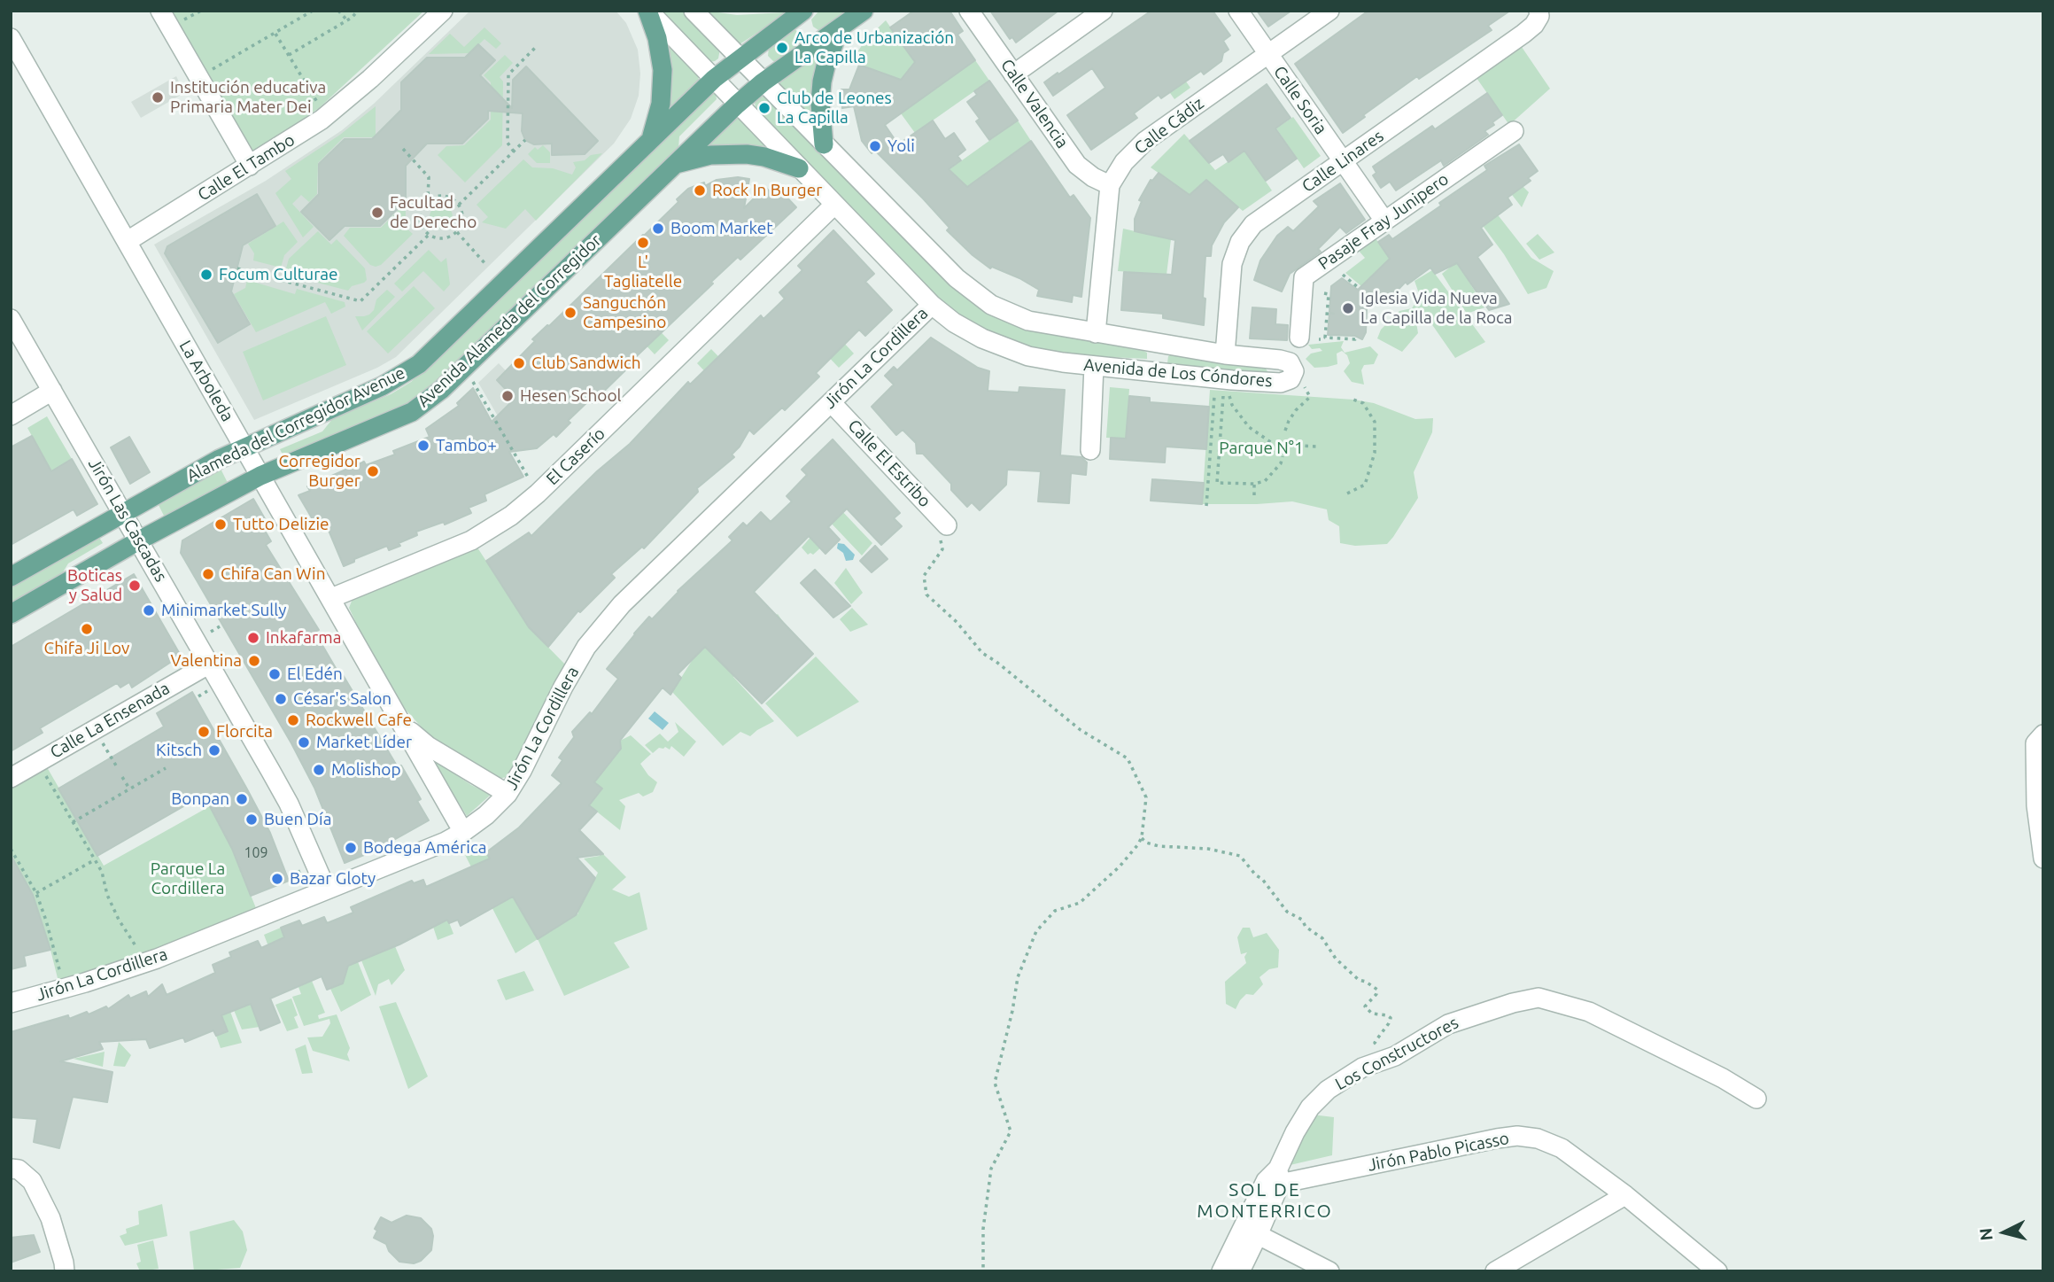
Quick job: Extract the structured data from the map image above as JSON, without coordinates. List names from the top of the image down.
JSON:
{
  "streets": {
    "main road": ["Avenida Alameda del Corregidor", "Alameda del Corregidor Avenue"],
    "street": [
      "Calle Soria",
      "Calle Valencia",
      "Calle Cádiz",
      "Calle Linares",
      "Calle El Tambo",
      "Pasaje Fray Junipero",
      "Jirón La Cordillera",
      "Avenida de Los Cóndores",
      "La Arboleda",
      "El Caserío",
      "Calle El Estribo",
      "Jirón Las Cascadas",
      "Calle La Ensenada",
      "Los Constructores",
      "Jirón Pablo Picasso"
    ]
  },
  "crossings": [
    ["Calle Soria", "Calle Cádiz"],
    ["Calle Soria", "Calle Linares"],
    ["Calle Soria", "Pasaje Fray Junipero"],
    ["Calle Valencia", "Calle Cádiz"],
    ["Calle Cádiz", "Avenida de Los Cóndores"],
    ["Calle Linares", "Avenida de Los Cóndores"],
    ["Calle El Tambo", "La Arboleda"],
    ["Avenida Alameda del Corregidor", "Avenida de Los Cóndores"],
    ["Avenida Alameda del Corregidor", "La Arboleda"],
    ["Avenida Alameda del Corregidor", "Jirón Las Cascadas"],
    ["Jirón La Cordillera", "Avenida de Los Cóndores"],
    ["Jirón La Cordillera", "La Arboleda"],
    ["Jirón La Cordillera", "Calle El Estribo"],
    ["Jirón La Cordillera", "Jirón Las Cascadas"],
    ["Avenida de Los Cóndores", "Alameda del Corregidor Avenue"],
    ["Avenida de Los Cóndores", "El Caserío"],
    ["La Arboleda", "Alameda del Corregidor Avenue"],
    ["La Arboleda", "El Caserío"],
    ["Alameda del Corregidor Avenue", "Jirón Las Cascadas"],
    ["Jirón Las Cascadas", "Calle La Ensenada"],
    ["Los Constructores", "Jirón Pablo Picasso"]
  ],
  "districts": ["SOL DE MONTERRICO"],
  "parks": ["Parque N°1", "Parque La Cordillera"],
  "places": [
    "Arco de Urbanización La Capilla",
    "Institución educativa Primaria Mater Dei",
    "Club de Leones La Capilla",
    "Yoli",
    "Rock In Burger",
    "Facultad de Derecho",
    "Boom Market",
    "L' Tagliatelle",
    "Focum Culturae",
    "Iglesia Vida Nueva La Capilla de la Roca",
    "Sanguchón Campesino",
    "Club Sandwich",
    "Hesen School",
    "Tambo+",
    "Corregidor Burger",
    "Tutto Delizie",
    "Chifa Can Win",
    "Boticas y Salud",
    "Minimarket Sully",
    "Chifa Ji Lov",
    "Inkafarma",
    "Valentina",
    "El Edén",
    "César's Salon",
    "Rockwell Cafe",
    "Florcita",
    "Market Líder",
    "Kitsch",
    "Molishop",
    "Bonpan",
    "Buen Día",
    "Bodega América",
    "Bazar Gloty"
  ],
  "house_numbers": ["109"],
  "north": "left"
}
